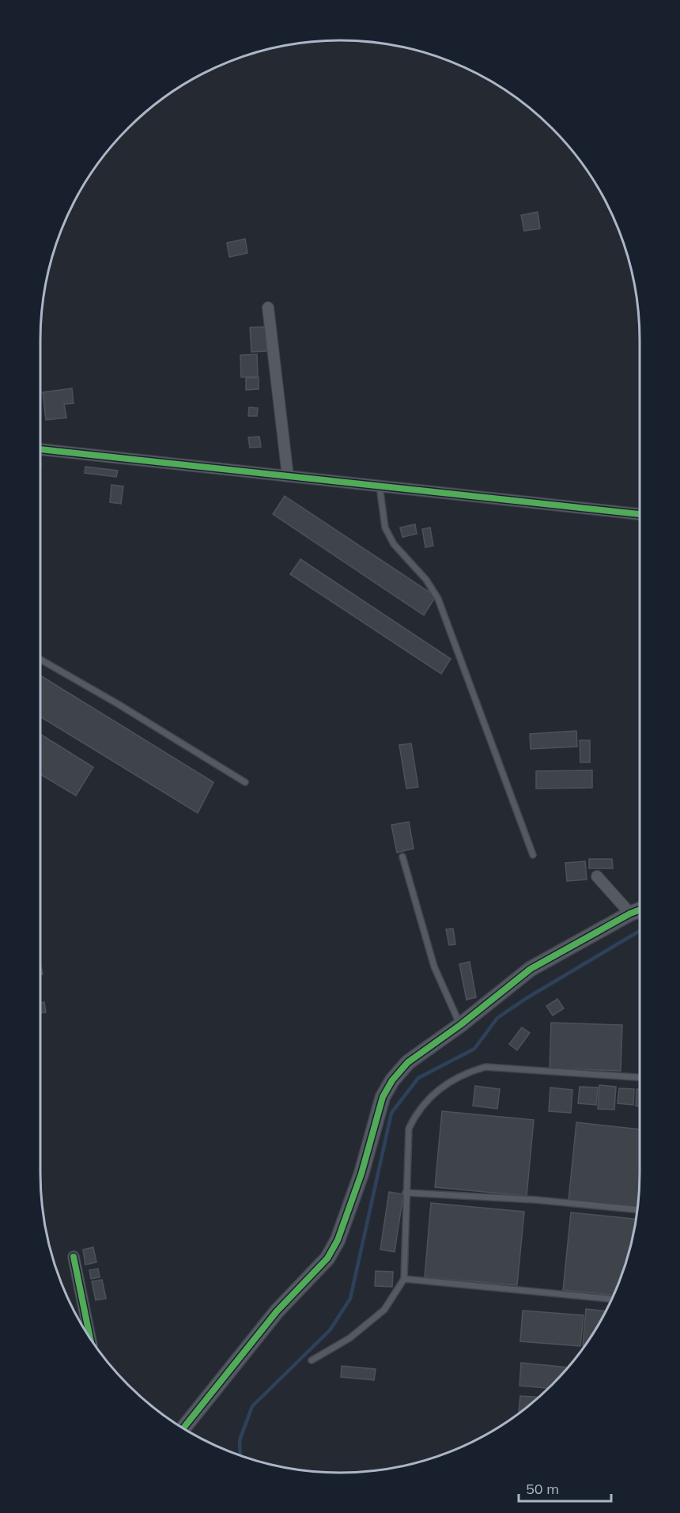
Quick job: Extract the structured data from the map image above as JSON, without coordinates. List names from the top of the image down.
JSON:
{
  "scale_bar": "50 m"
}
